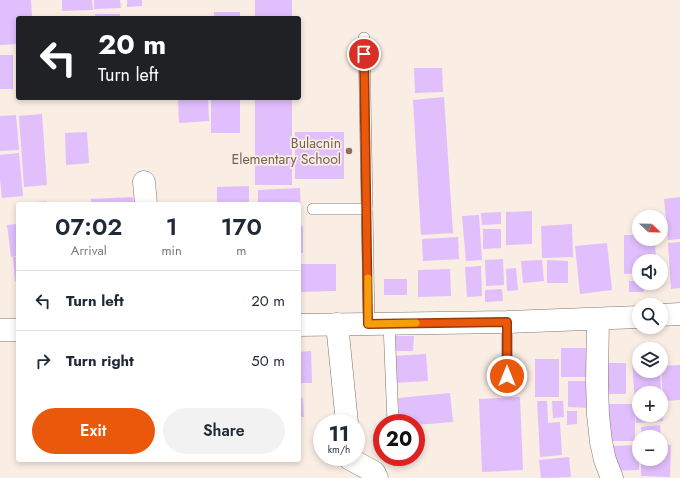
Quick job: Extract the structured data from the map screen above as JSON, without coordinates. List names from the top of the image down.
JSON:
{
  "places": ["Bulacnin Elementary School"],
  "north": "right",
  "page": {
    "turn": ["20 m", "Turn left"],
    "eta": [
      "07:02",
      "Arrival",
      "1",
      "min",
      "170",
      "m"
    ],
    "map_buttons": ["+", "−"],
    "list": [
      {
        "name": "Turn left",
        "value": "20 m"
      },
      {
        "name": "Turn right",
        "value": "50 m"
      }
    ],
    "buttons": ["Exit", "Share"],
    "speed": "11 km/h",
    "limit": "20"
  }
}
